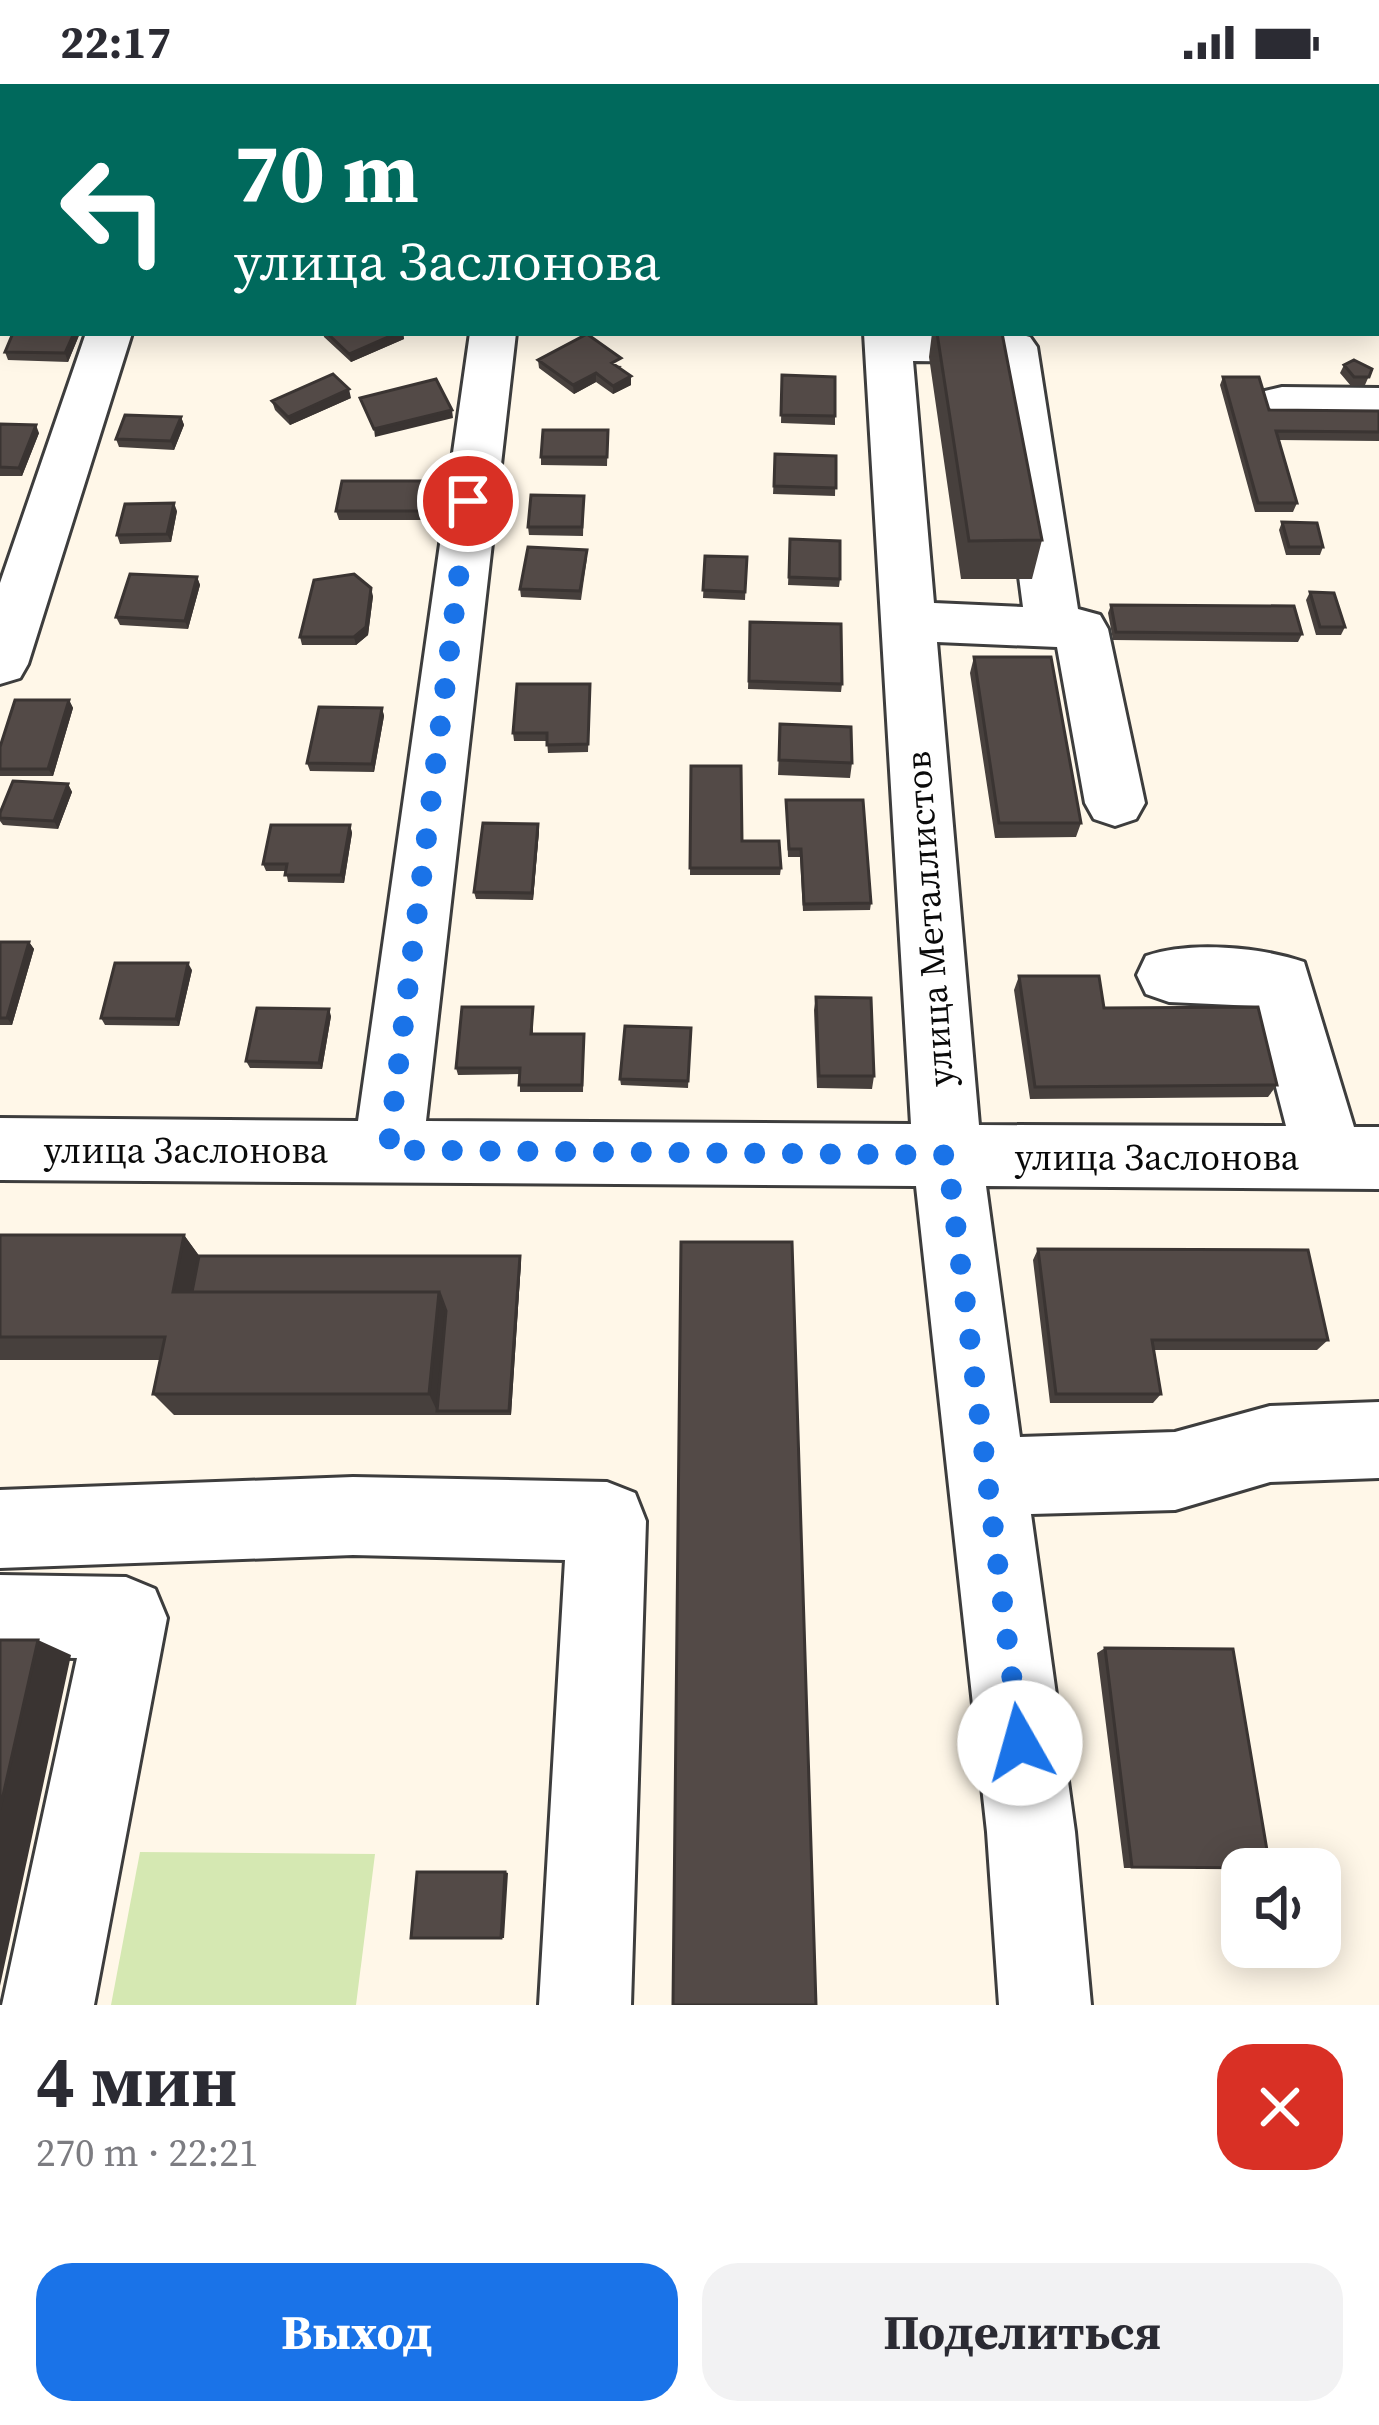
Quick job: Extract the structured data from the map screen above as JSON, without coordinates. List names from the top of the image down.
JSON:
{
  "streets": {
    "street": ["улица Металлистов", "улица Заслонова"]
  },
  "crossings": [
    ["улица Металлистов", "улица Заслонова"]
  ],
  "page": {
    "status": "22:17",
    "turn": ["70 m", "улица Заслонова"],
    "heading": ["4 мин", "270 m · 22:21"],
    "buttons": ["Выход", "Поделиться"]
  }
}
